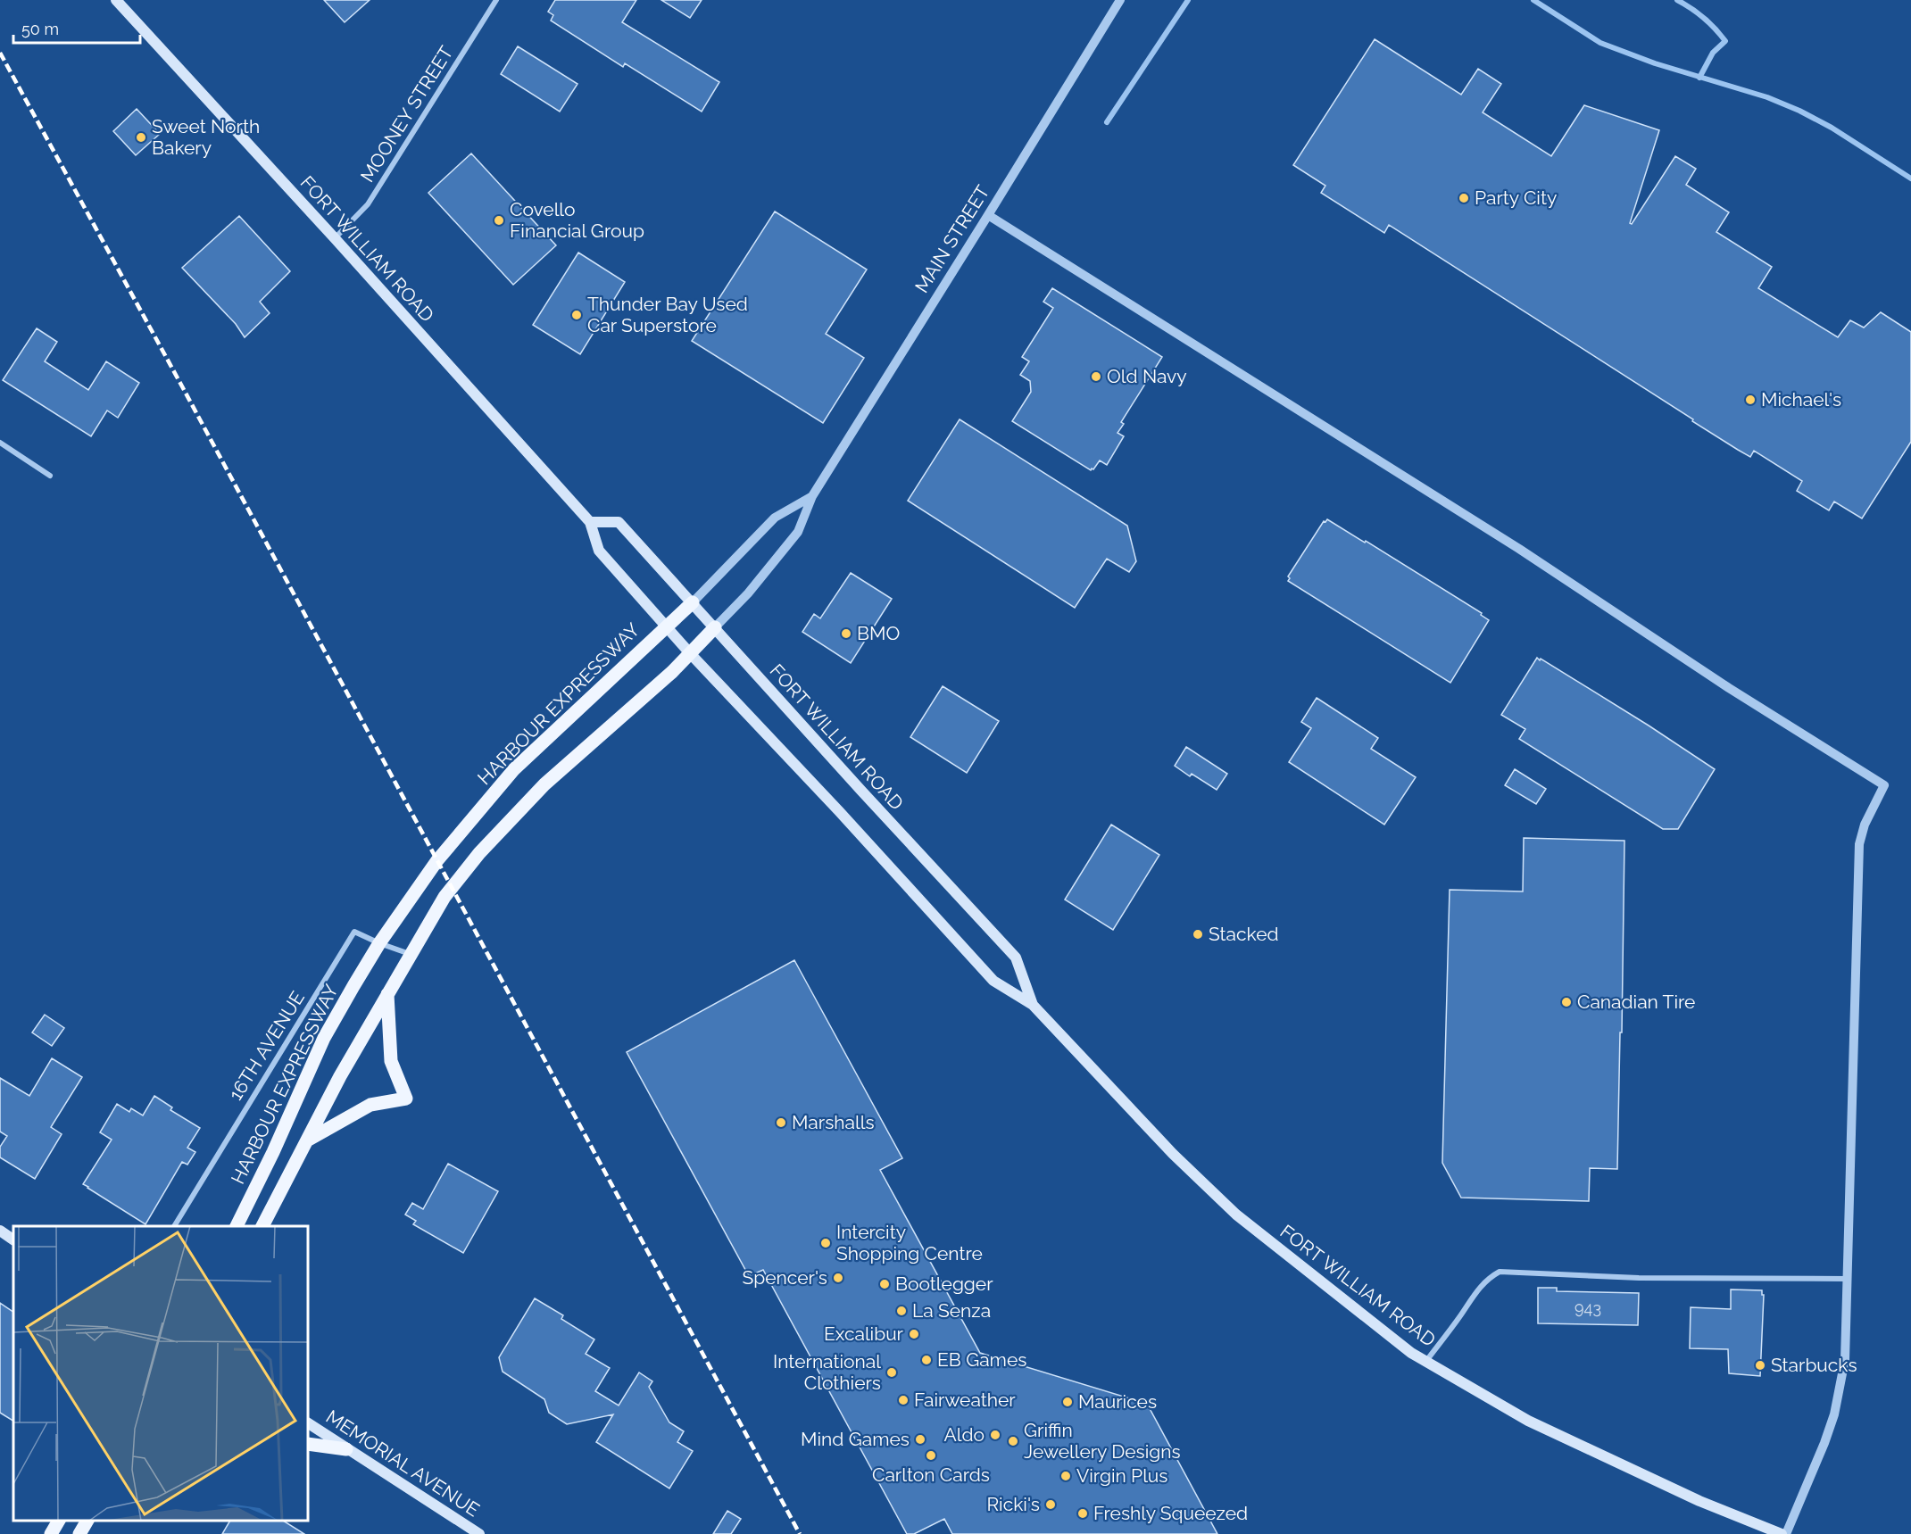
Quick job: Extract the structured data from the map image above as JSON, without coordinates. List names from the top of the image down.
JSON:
{
  "streets": {
    "main road": ["FORT WILLIAM ROAD", "HARBOUR EXPRESSWAY", "MEMORIAL AVENUE"],
    "street": ["MOONEY STREET", "MAIN STREET", "16TH AVENUE"]
  },
  "crossings": [
    ["MOONEY STREET", "FORT WILLIAM ROAD"],
    ["MAIN STREET", "FORT WILLIAM ROAD"],
    ["MAIN STREET", "HARBOUR EXPRESSWAY"],
    ["FORT WILLIAM ROAD", "HARBOUR EXPRESSWAY"],
    ["HARBOUR EXPRESSWAY", "16TH AVENUE"]
  ],
  "places": [
    "Sweet North Bakery",
    "Party City",
    "Covello Financial Group",
    "Thunder Bay Used Car Superstore",
    "Old Navy",
    "Michael's",
    "BMO",
    "Stacked",
    "Canadian Tire",
    "Marshalls",
    "Intercity Shopping Centre",
    "Spencer's",
    "Bootlegger",
    "La Senza",
    "Excalibur",
    "EB Games",
    "Starbucks",
    "International Clothiers",
    "Fairweather",
    "Maurices",
    "Aldo",
    "Mind Games",
    "Griffin Jewellery Designs",
    "Carlton Cards",
    "Virgin Plus",
    "Ricki's",
    "Freshly Squeezed"
  ],
  "house_numbers": ["943"],
  "scale_bar": "50 m"
}
